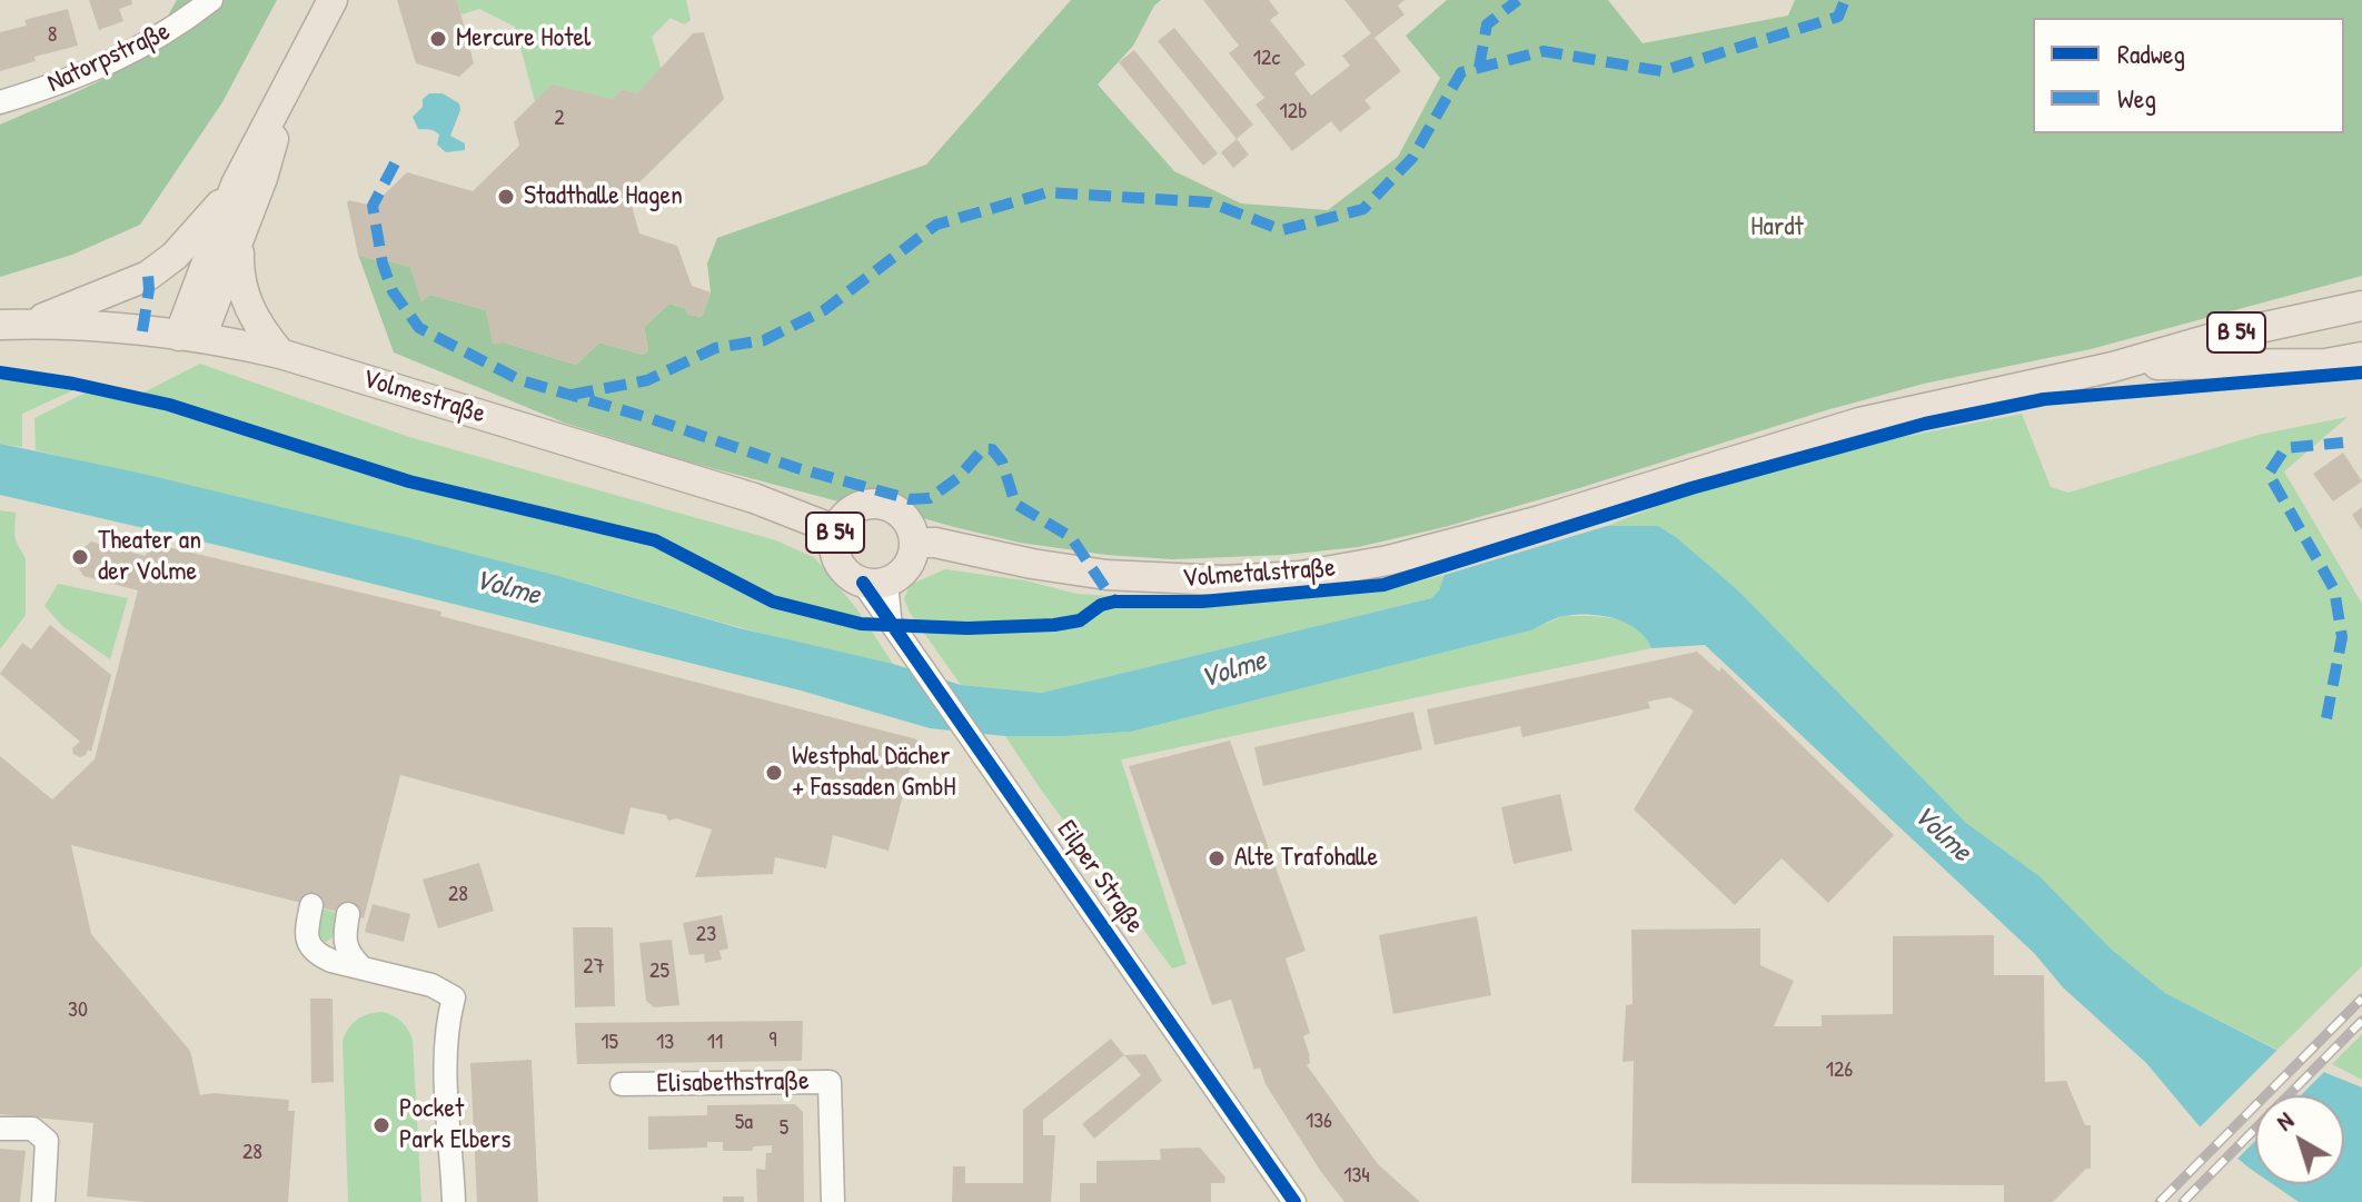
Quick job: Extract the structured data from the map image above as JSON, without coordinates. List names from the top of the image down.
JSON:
{
  "streets": {
    "main road": ["B 54", "Volmestraße", "Volmetalstraße"],
    "street": ["Natorpstraße", "Eilper Straße", "Elisabethstraße"]
  },
  "crossings": [
    ["B 54", "Volmestraße"],
    ["B 54", "Volmetalstraße"],
    ["B 54", "Eilper Straße"],
    ["Volmestraße", "Volmetalstraße"],
    ["Volmestraße", "Eilper Straße"],
    ["Volmetalstraße", "Eilper Straße"]
  ],
  "water": ["Volme"],
  "parks": ["Hardt"],
  "places": [
    "Mercure Hotel",
    "Stadthalle Hagen",
    "Theater an der Volme",
    "Westphal Dächer + Fassaden GmbH",
    "Alte Trafohalle",
    "Pocket Park Elbers"
  ],
  "house_numbers": [
    "8",
    "12c",
    "12b",
    "2",
    "28",
    "23",
    "27",
    "25",
    "30",
    "9",
    "15",
    "13",
    "11",
    "126",
    "136",
    "5a",
    "5",
    "28",
    "134"
  ],
  "legend": ["Radweg", "Weg"],
  "north": "top left"
}
